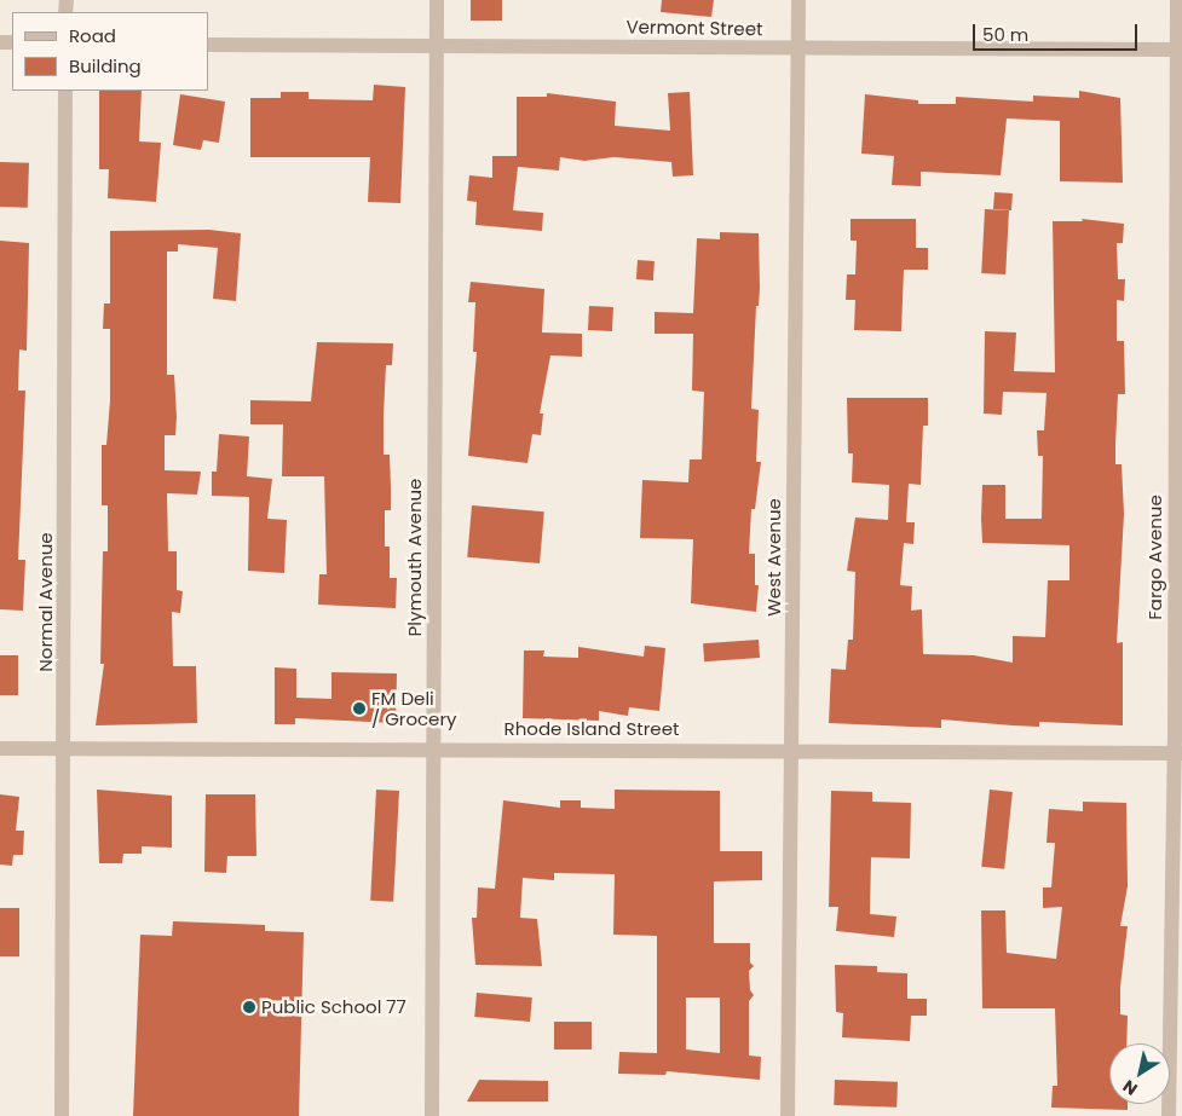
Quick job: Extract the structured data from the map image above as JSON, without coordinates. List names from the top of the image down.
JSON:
{
  "streets": {
    "street": [
      "Vermont Street",
      "Plymouth Avenue",
      "West Avenue",
      "Fargo Avenue",
      "Normal Avenue",
      "Rhode Island Street"
    ]
  },
  "crossings": [
    ["Vermont Street", "Plymouth Avenue"],
    ["Vermont Street", "West Avenue"],
    ["Vermont Street", "Fargo Avenue"],
    ["Plymouth Avenue", "Rhode Island Street"],
    ["West Avenue", "Rhode Island Street"],
    ["Fargo Avenue", "Rhode Island Street"],
    ["Normal Avenue", "Rhode Island Street"]
  ],
  "places": ["FM Deli / Grocery", "Public School 77"],
  "legend": ["Road", "Building"],
  "scale_bar": "50 m",
  "north": "bottom left"
}
